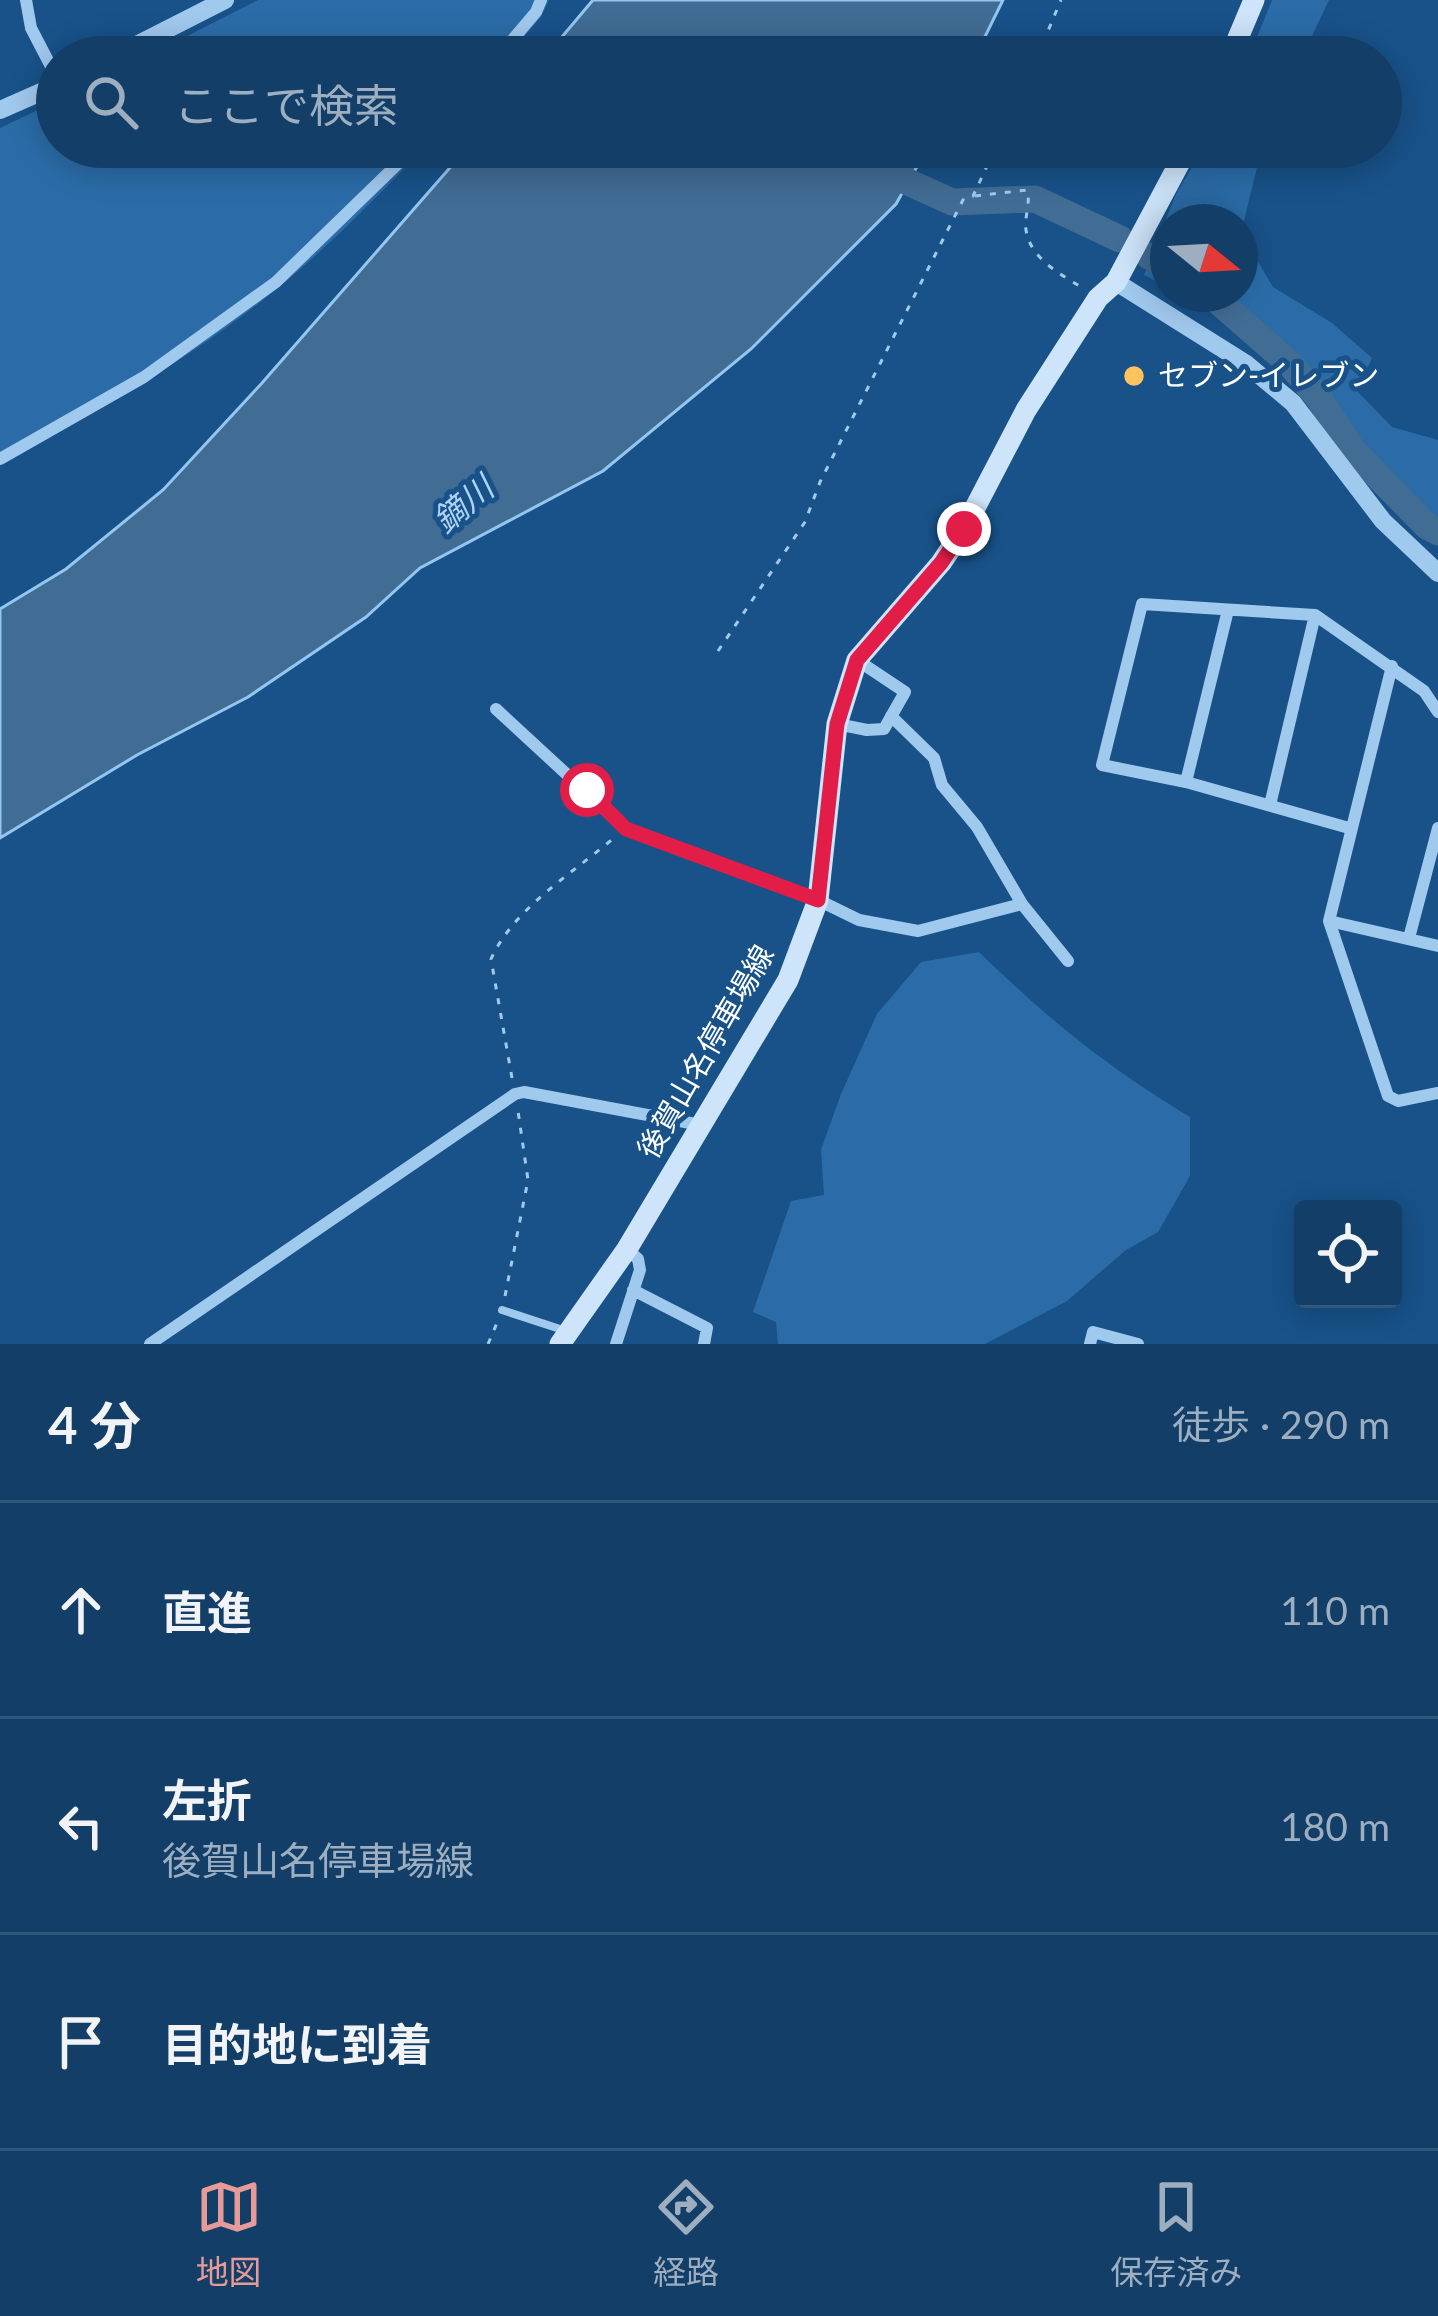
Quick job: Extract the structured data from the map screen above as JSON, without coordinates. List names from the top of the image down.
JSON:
{
  "streets": {
    "main road": ["後賀山名停車場線"]
  },
  "water": ["鏑川"],
  "places": ["セブン-イレブン"],
  "north": "right",
  "page": {
    "search": "ここで検索",
    "heading": ["4 分", "徒歩 · 290 m"],
    "list": [
      ["直進", "110 m"],
      ["左折", "後賀山名停車場線", "180 m"],
      "目的地に到着"
    ],
    "nav": ["地図", "経路", "保存済み"]
  }
}
